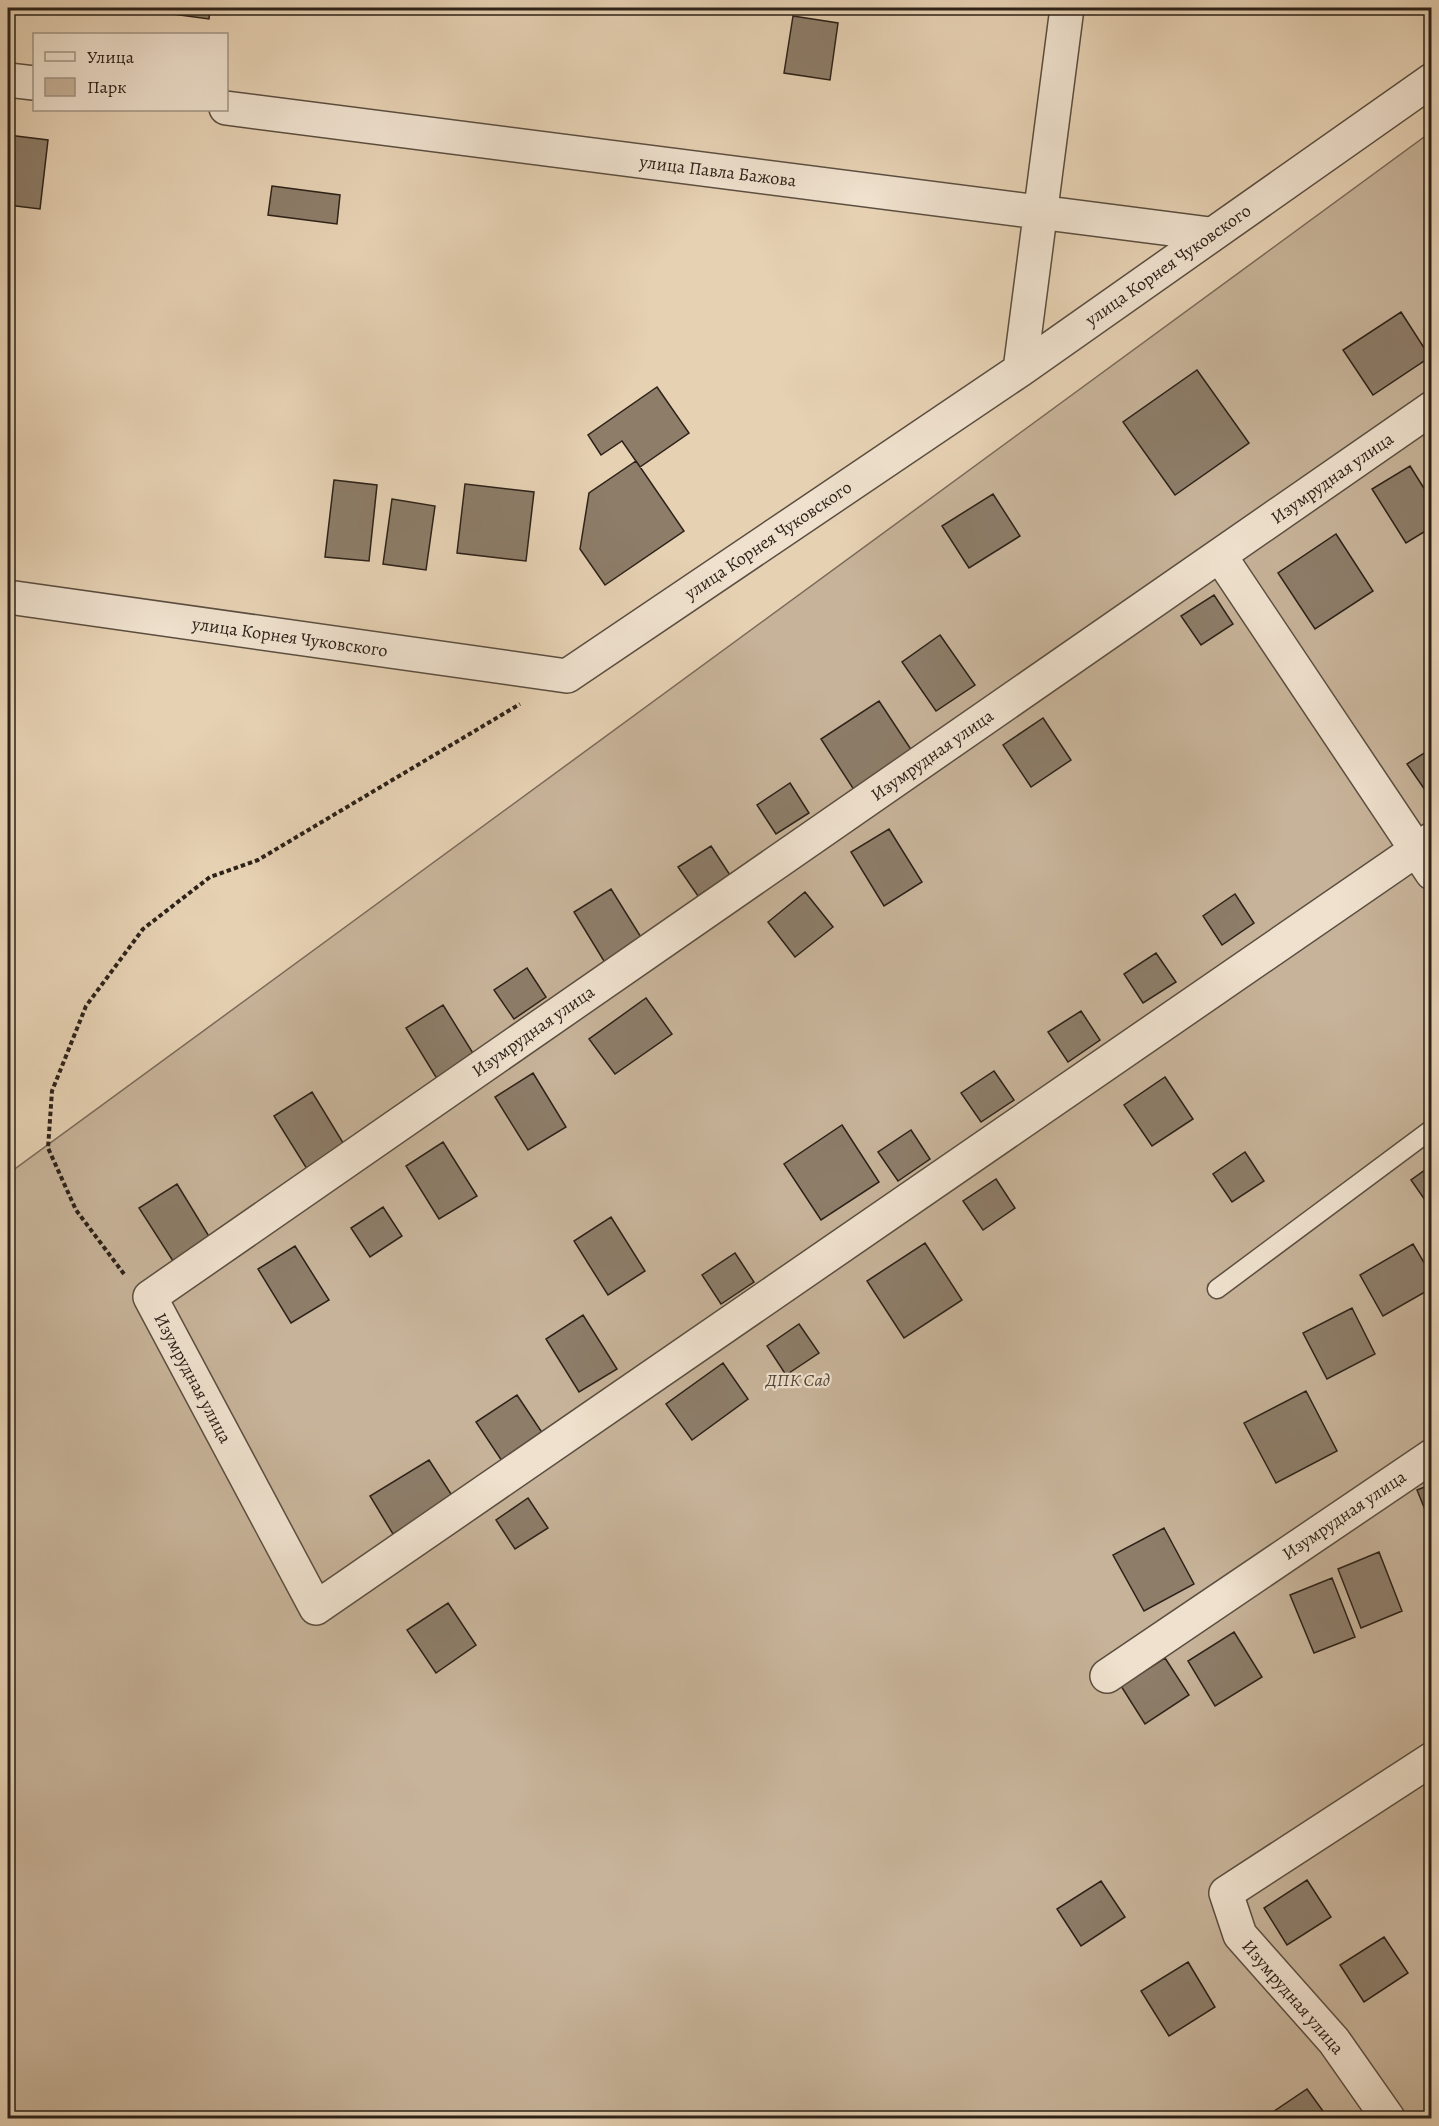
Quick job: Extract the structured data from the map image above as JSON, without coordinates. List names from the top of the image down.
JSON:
{
  "streets": {
    "street": ["улица Павла Бажова", "улица Корнея Чуковского", "Изумрудная улица"]
  },
  "crossings": [
    ["улица Павла Бажова", "улица Корнея Чуковского"]
  ],
  "parks": ["ДПК Сад"],
  "legend": ["Улица", "Парк"]
}
